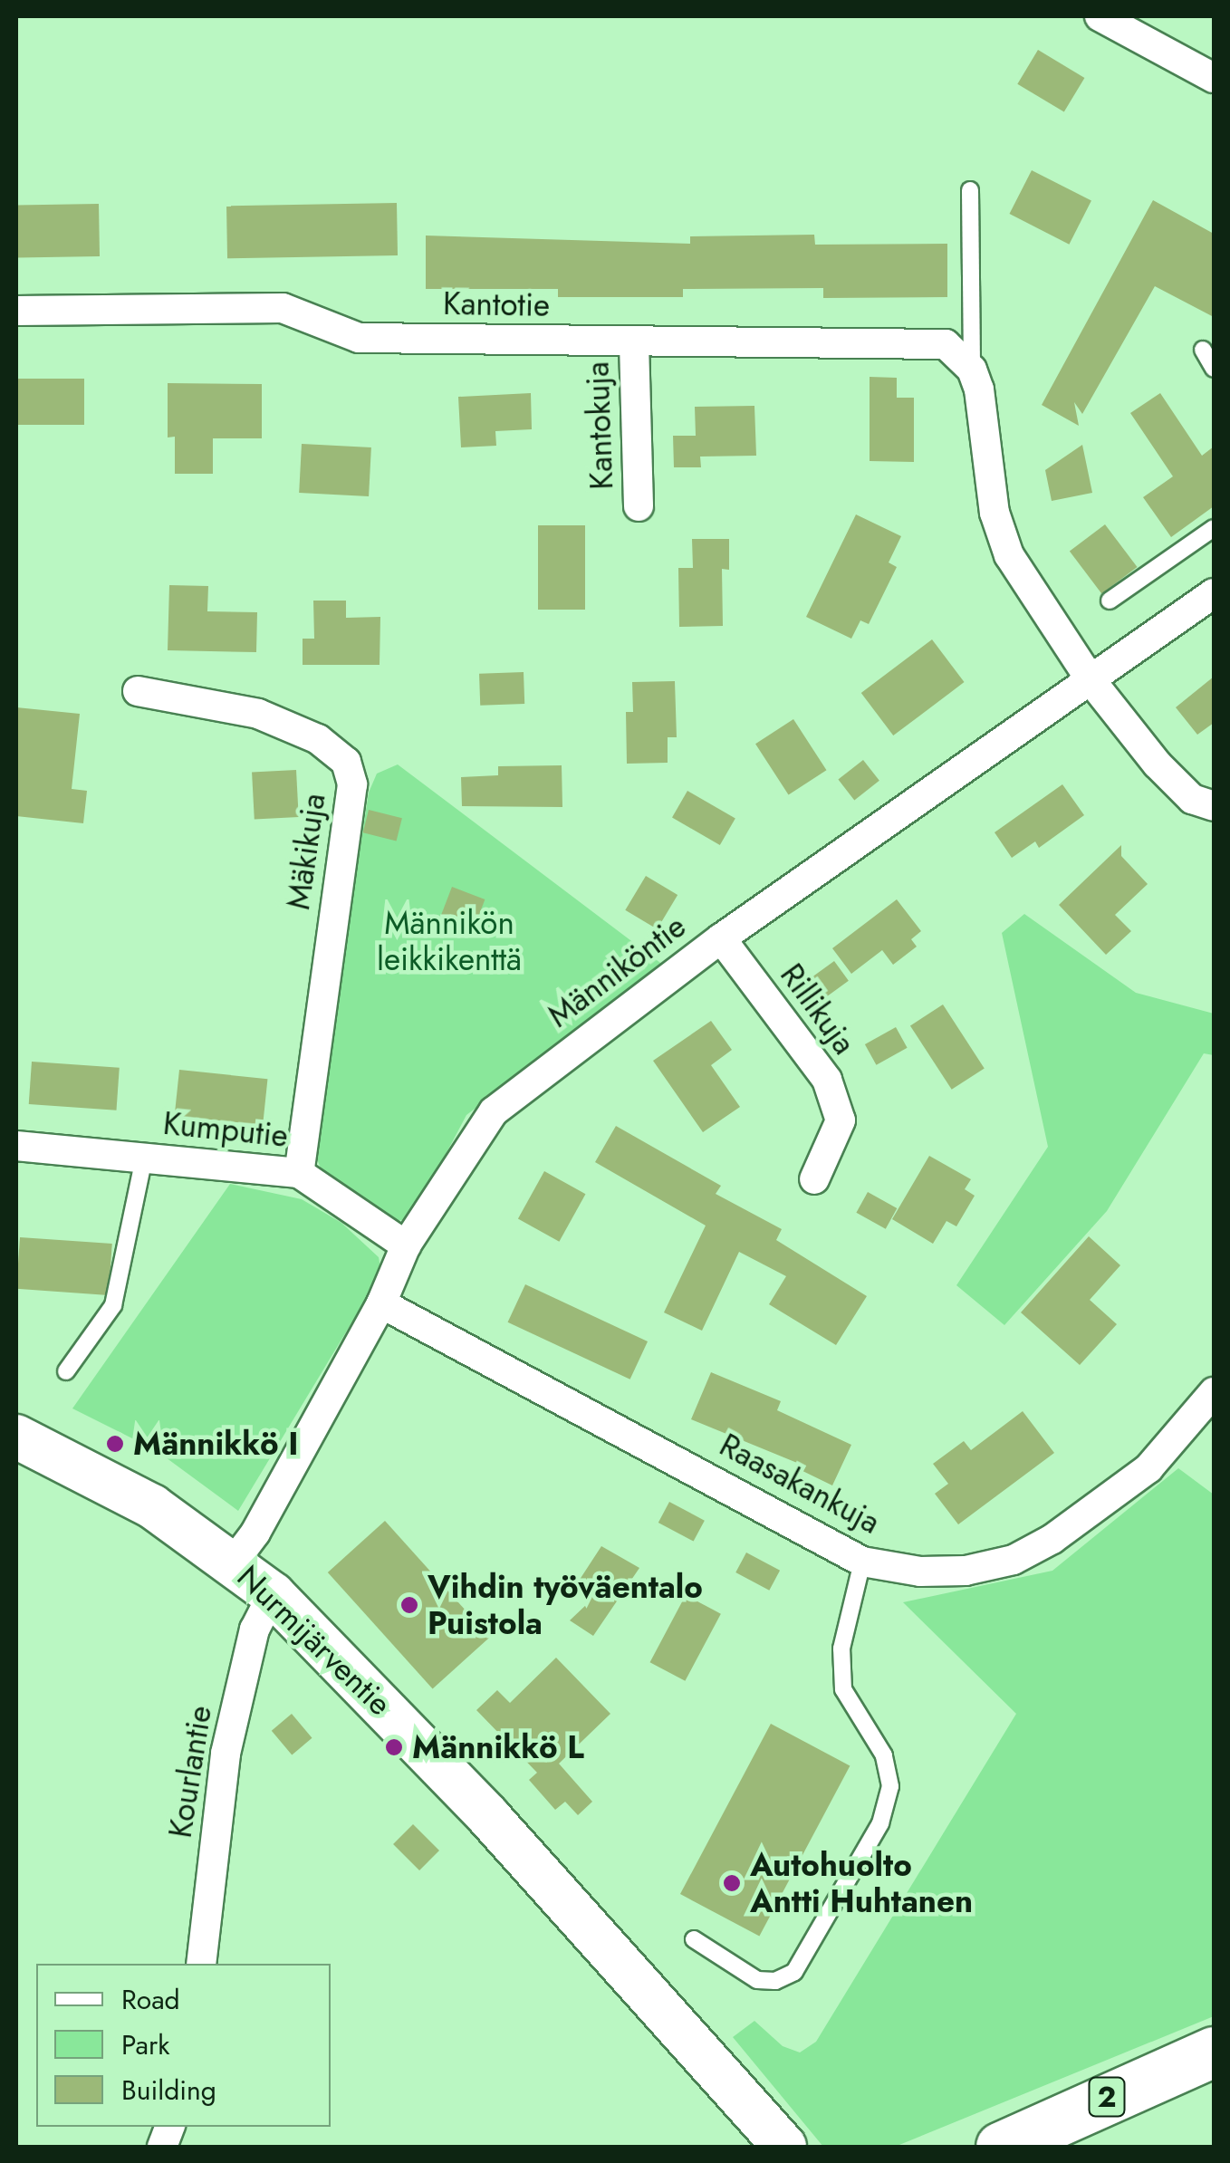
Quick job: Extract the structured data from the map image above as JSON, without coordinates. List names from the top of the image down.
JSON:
{
  "streets": {
    "highway": ["2"],
    "street": [
      "Kantotie",
      "Kantokuja",
      "Mäkikuja",
      "Männiköntie",
      "Rillikuja",
      "Kumputie",
      "Raasakankuja",
      "Nurmijärventie",
      "Kourlantie"
    ]
  },
  "crossings": [
    ["Kantotie", "Kantokuja"],
    ["Mäkikuja", "Kumputie"],
    ["Männiköntie", "Rillikuja"],
    ["Männiköntie", "Kumputie"],
    ["Männiköntie", "Raasakankuja"],
    ["Männiköntie", "Nurmijärventie"],
    ["Nurmijärventie", "Kourlantie"]
  ],
  "parks": ["Männikön leikkikenttä"],
  "places": [
    "Männikkö I",
    "Vihdin työväentalo Puistola",
    "Männikkö L",
    "Autohuolto Antti Huhtanen"
  ],
  "legend": ["Road", "Park", "Building"]
}
